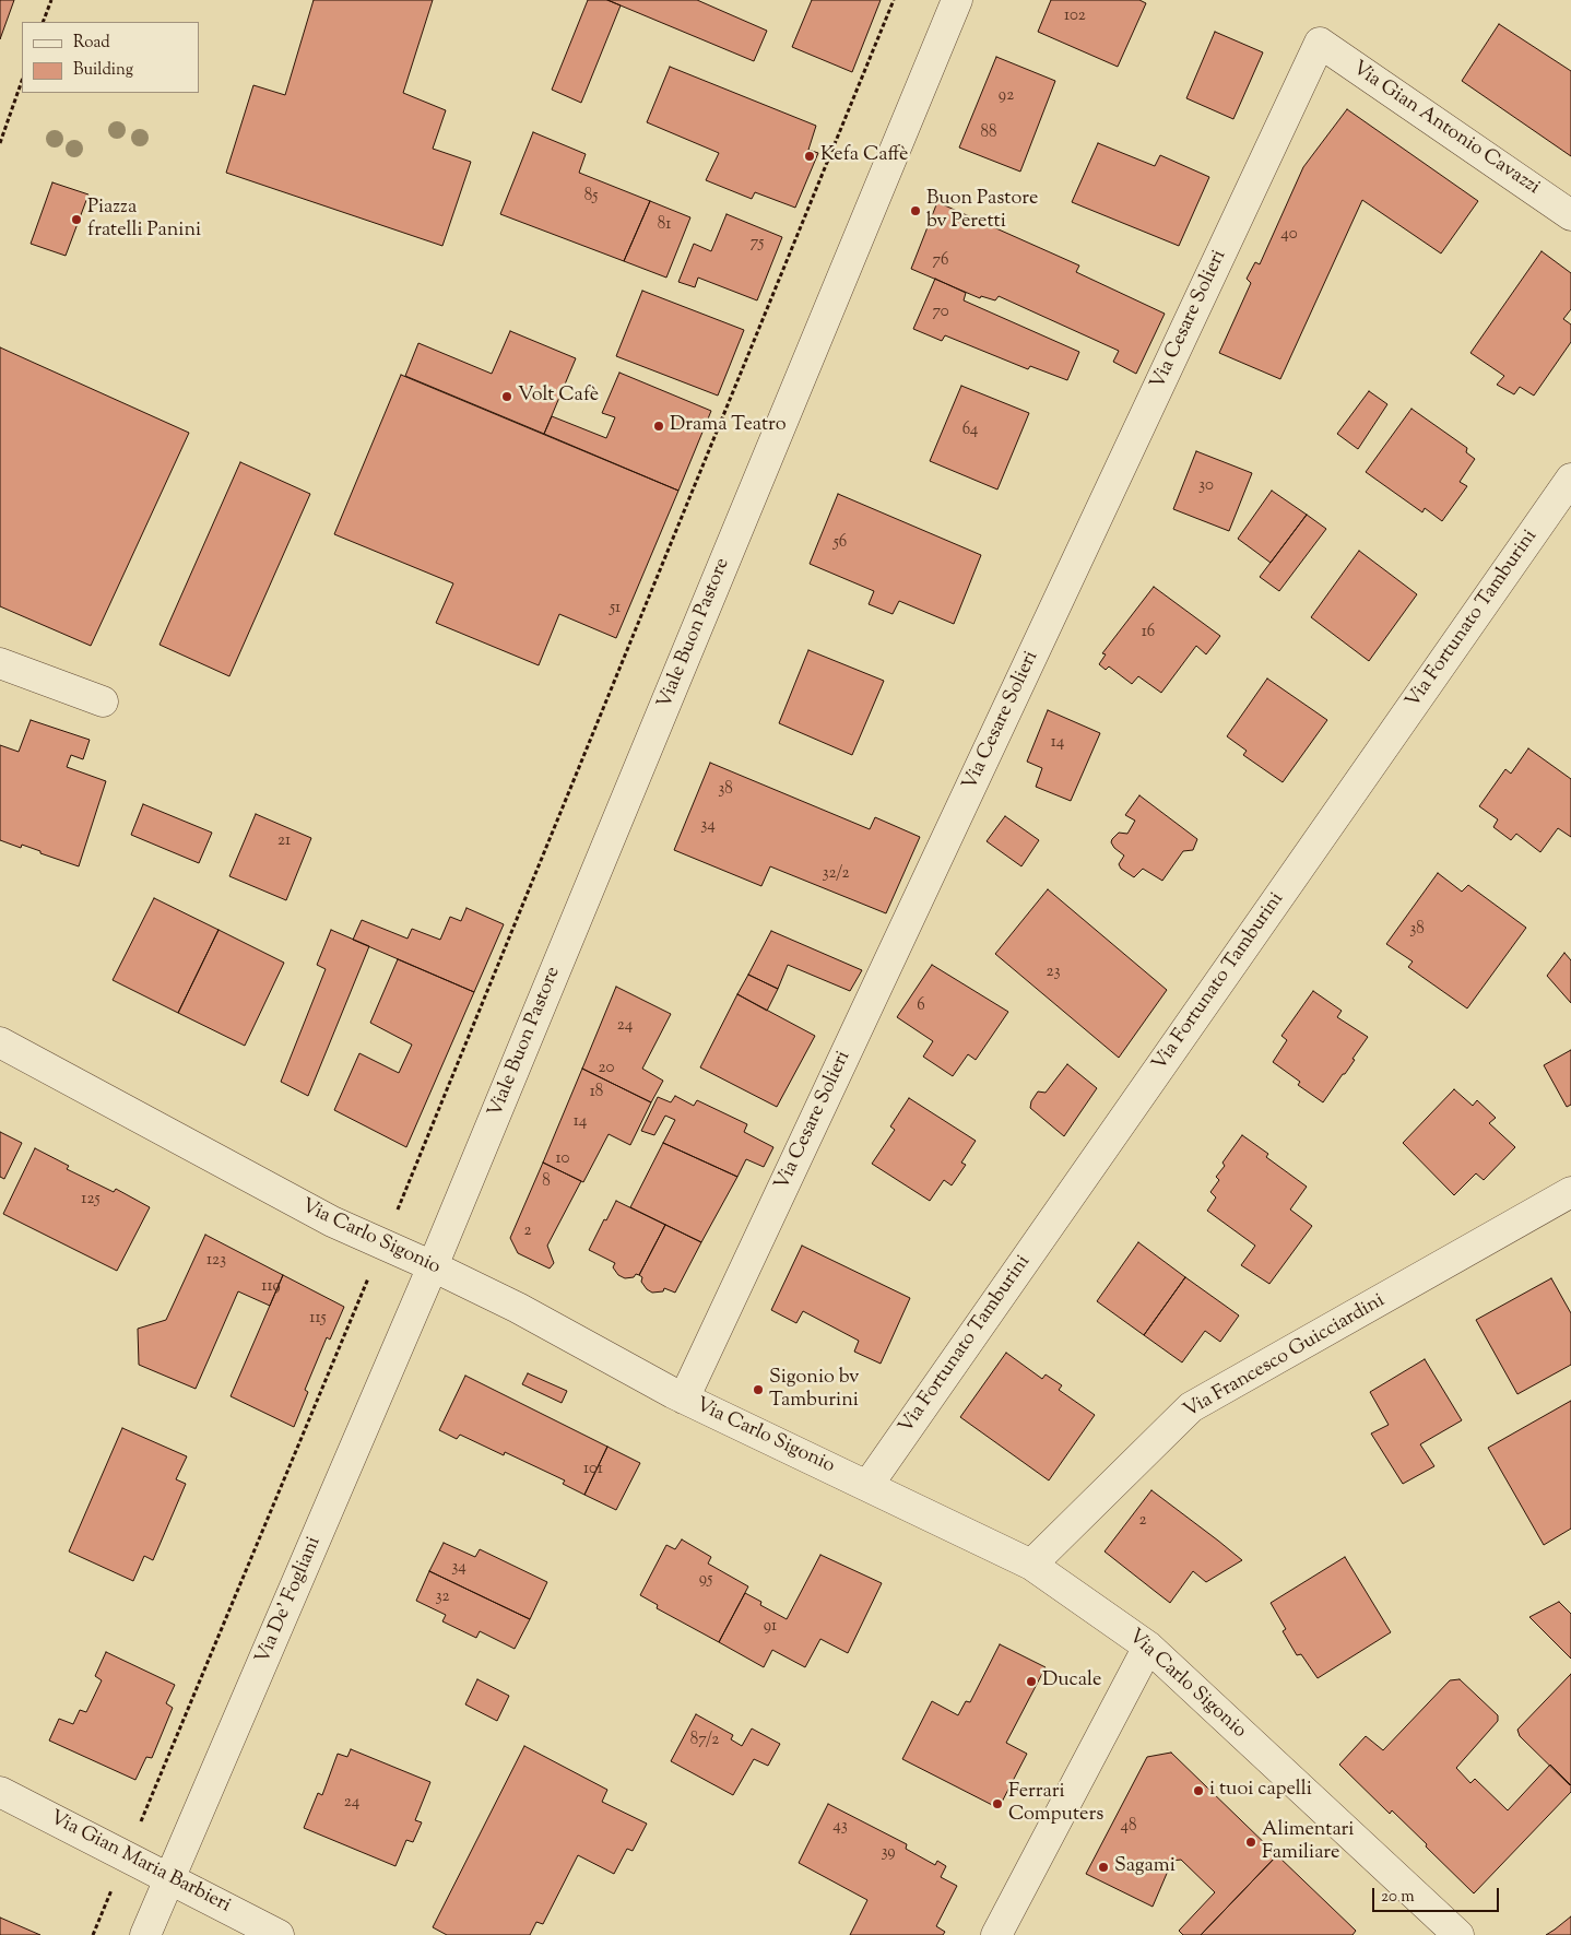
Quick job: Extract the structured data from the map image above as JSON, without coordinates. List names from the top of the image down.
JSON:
{
  "streets": {
    "street": [
      "Via Gian Antonio Cavazzi",
      "Via Cesare Solieri",
      "Via Fortunato Tamburini",
      "Viale Buon Pastore",
      "Via Carlo Sigonio",
      "Via Francesco Guicciardini",
      "Via De' Fogliani",
      "Via Gian Maria Barbieri"
    ]
  },
  "crossings": [
    ["Via Gian Antonio Cavazzi", "Via Cesare Solieri"],
    ["Via Cesare Solieri", "Via Carlo Sigonio"],
    ["Via Fortunato Tamburini", "Via Carlo Sigonio"],
    ["Viale Buon Pastore", "Via Carlo Sigonio"],
    ["Viale Buon Pastore", "Via De' Fogliani"],
    ["Via Carlo Sigonio", "Via Francesco Guicciardini"],
    ["Via Carlo Sigonio", "Via De' Fogliani"],
    ["Via De' Fogliani", "Via Gian Maria Barbieri"]
  ],
  "places": [
    "Kefa Caffè",
    "Buon Pastore bv Peretti",
    "Piazza fratelli Panini",
    "Volt Cafè",
    "Drama Teatro",
    "Sigonio bv Tamburini",
    "Ducale",
    "i tuoi capelli",
    "Ferrari Computers",
    "Alimentari Familiare",
    "Sagami"
  ],
  "house_numbers": [
    "102",
    "92",
    "88",
    "85",
    "81",
    "40",
    "75",
    "76",
    "70",
    "64",
    "30",
    "56",
    "51",
    "16",
    "14",
    "38",
    "34",
    "21",
    "32/2",
    "38",
    "23",
    "6",
    "24",
    "20",
    "18",
    "14",
    "10",
    "8",
    "125",
    "2",
    "123",
    "119",
    "115",
    "101",
    "2",
    "34",
    "95",
    "32",
    "91",
    "87/2",
    "24",
    "43",
    "48",
    "39"
  ],
  "legend": ["Road", "Building"],
  "scale_bar": "20 m"
}
